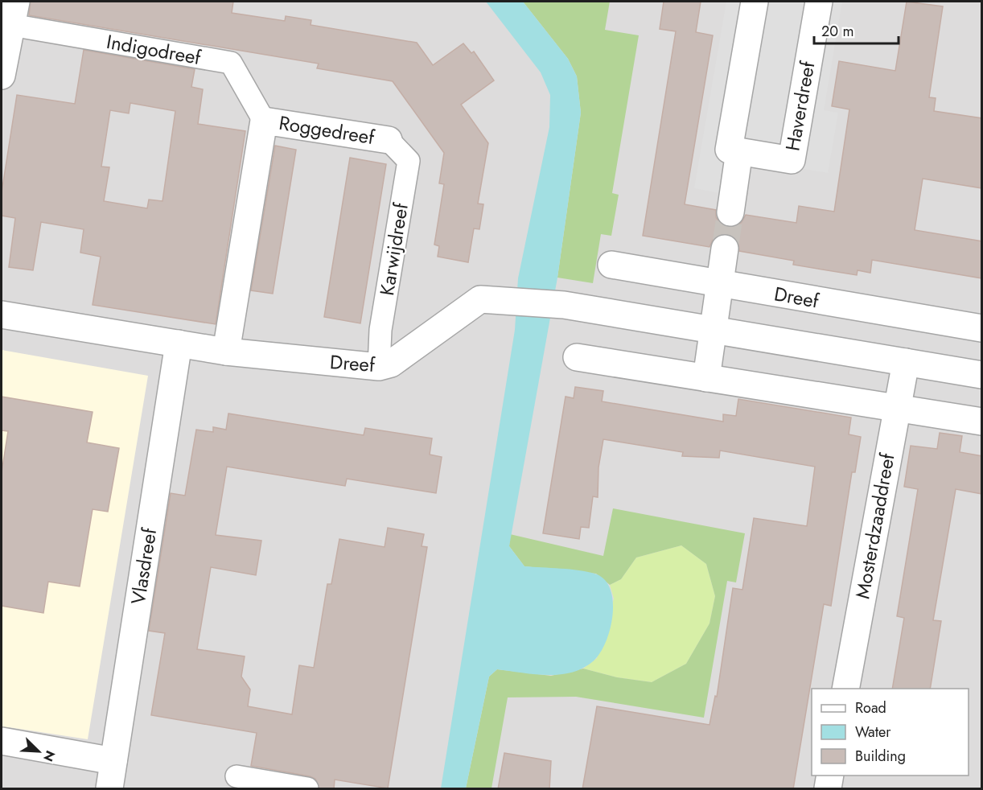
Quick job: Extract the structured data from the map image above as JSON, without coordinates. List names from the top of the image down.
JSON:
{
  "streets": {
    "street": [
      "Indigodreef",
      "Haverdreef",
      "Roggedreef",
      "Karwijdreef",
      "Dreef",
      "Mosterdzaaddreef",
      "Vlasdreef"
    ]
  },
  "crossings": [
    ["Indigodreef", "Roggedreef"],
    ["Roggedreef", "Karwijdreef"],
    ["Karwijdreef", "Dreef"],
    ["Dreef", "Mosterdzaaddreef"],
    ["Dreef", "Vlasdreef"]
  ],
  "legend": ["Road", "Water", "Building"],
  "scale_bar": "20 m",
  "north": "bottom right"
}
